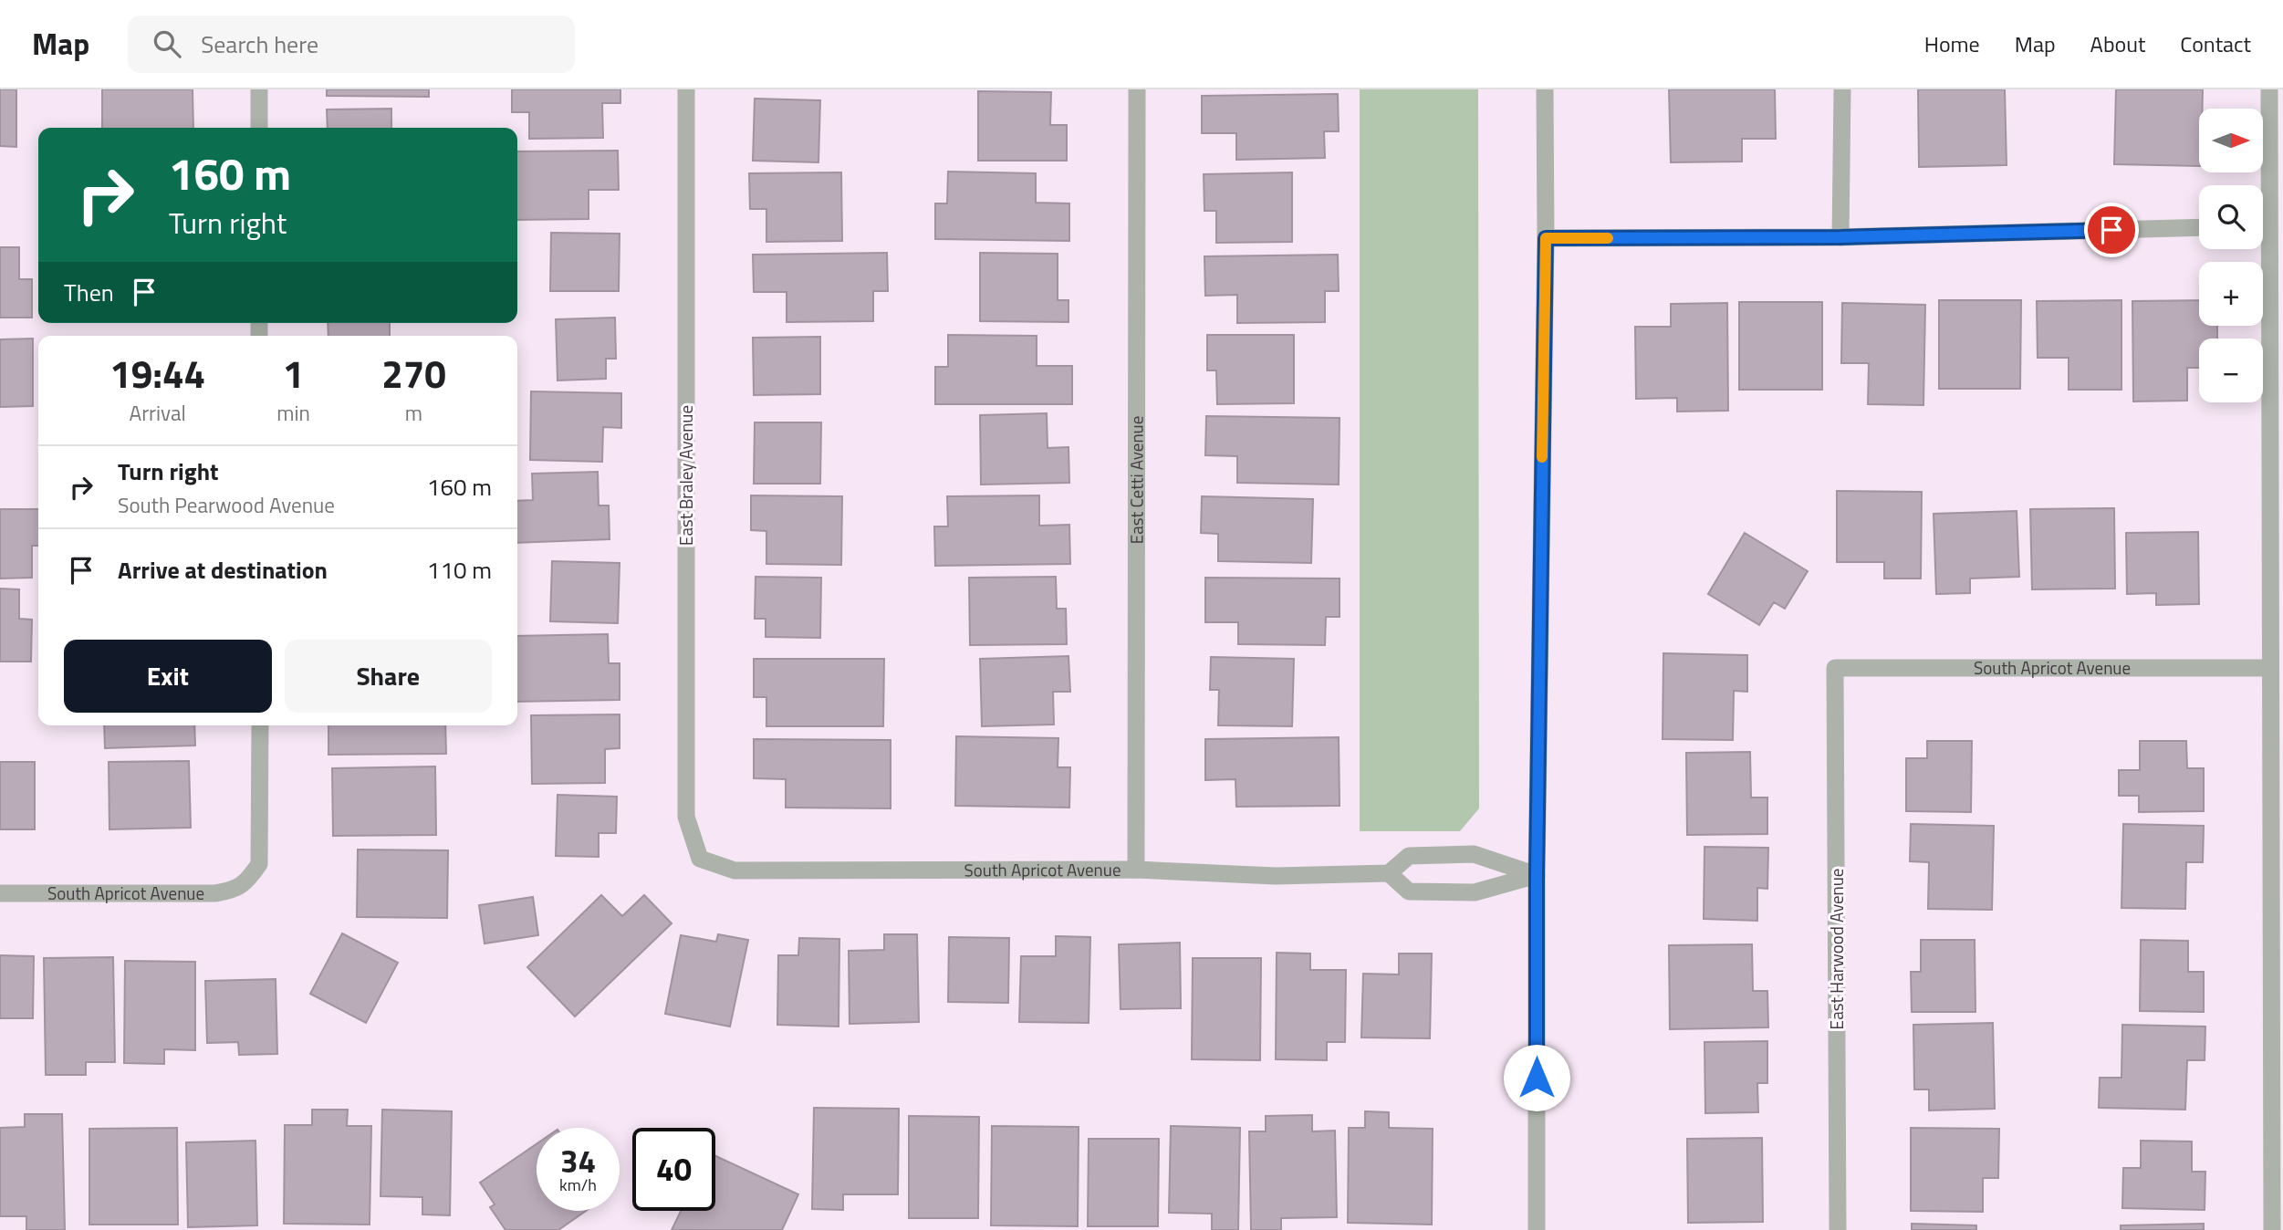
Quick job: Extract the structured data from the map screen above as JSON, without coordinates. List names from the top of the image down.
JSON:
{
  "streets": {
    "street": [
      "East Braley Avenue",
      "East Cetti Avenue",
      "South Apricot Avenue",
      "East Harwood Avenue"
    ]
  },
  "crossings": [
    ["East Braley Avenue", "South Apricot Avenue"],
    ["East Cetti Avenue", "South Apricot Avenue"],
    ["South Apricot Avenue", "East Harwood Avenue"]
  ],
  "north": "right",
  "page": {
    "header": "Map",
    "search": "Search here",
    "nav": [
      "Home",
      "Map",
      "About",
      "Contact"
    ],
    "map_buttons": ["+", "−"],
    "turn": ["160 m", "Turn right"],
    "then": "Then",
    "eta": [
      "19:44",
      "Arrival",
      "1",
      "min",
      "270",
      "m"
    ],
    "list": [
      {
        "name": "Turn right",
        "note": "South Pearwood Avenue",
        "value": "160 m"
      },
      {
        "name": "Arrive at destination",
        "value": "110 m"
      }
    ],
    "buttons": ["Exit", "Share"],
    "speed": "34 km/h",
    "limit": "40"
  }
}
